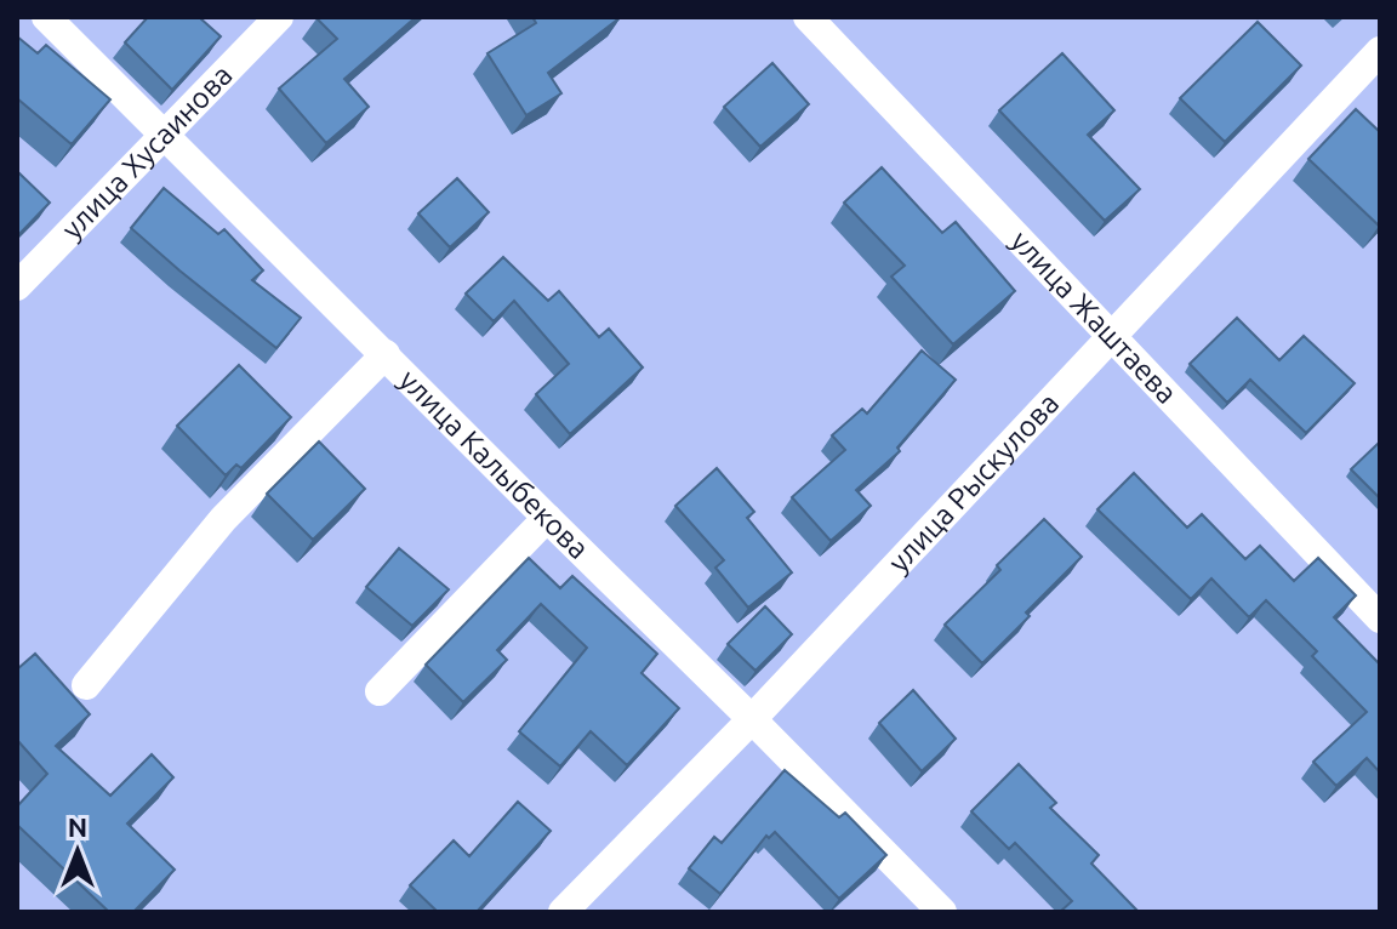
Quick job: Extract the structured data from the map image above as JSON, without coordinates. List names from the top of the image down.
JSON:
{
  "streets": {
    "street": [
      "улица Хусаинова",
      "улица Жаштаева",
      "улица Калыбекова",
      "улица Рыскулова"
    ]
  },
  "crossings": [
    ["улица Хусаинова", "улица Калыбекова"],
    ["улица Жаштаева", "улица Рыскулова"],
    ["улица Калыбекова", "улица Рыскулова"]
  ],
  "north": "top"
}
